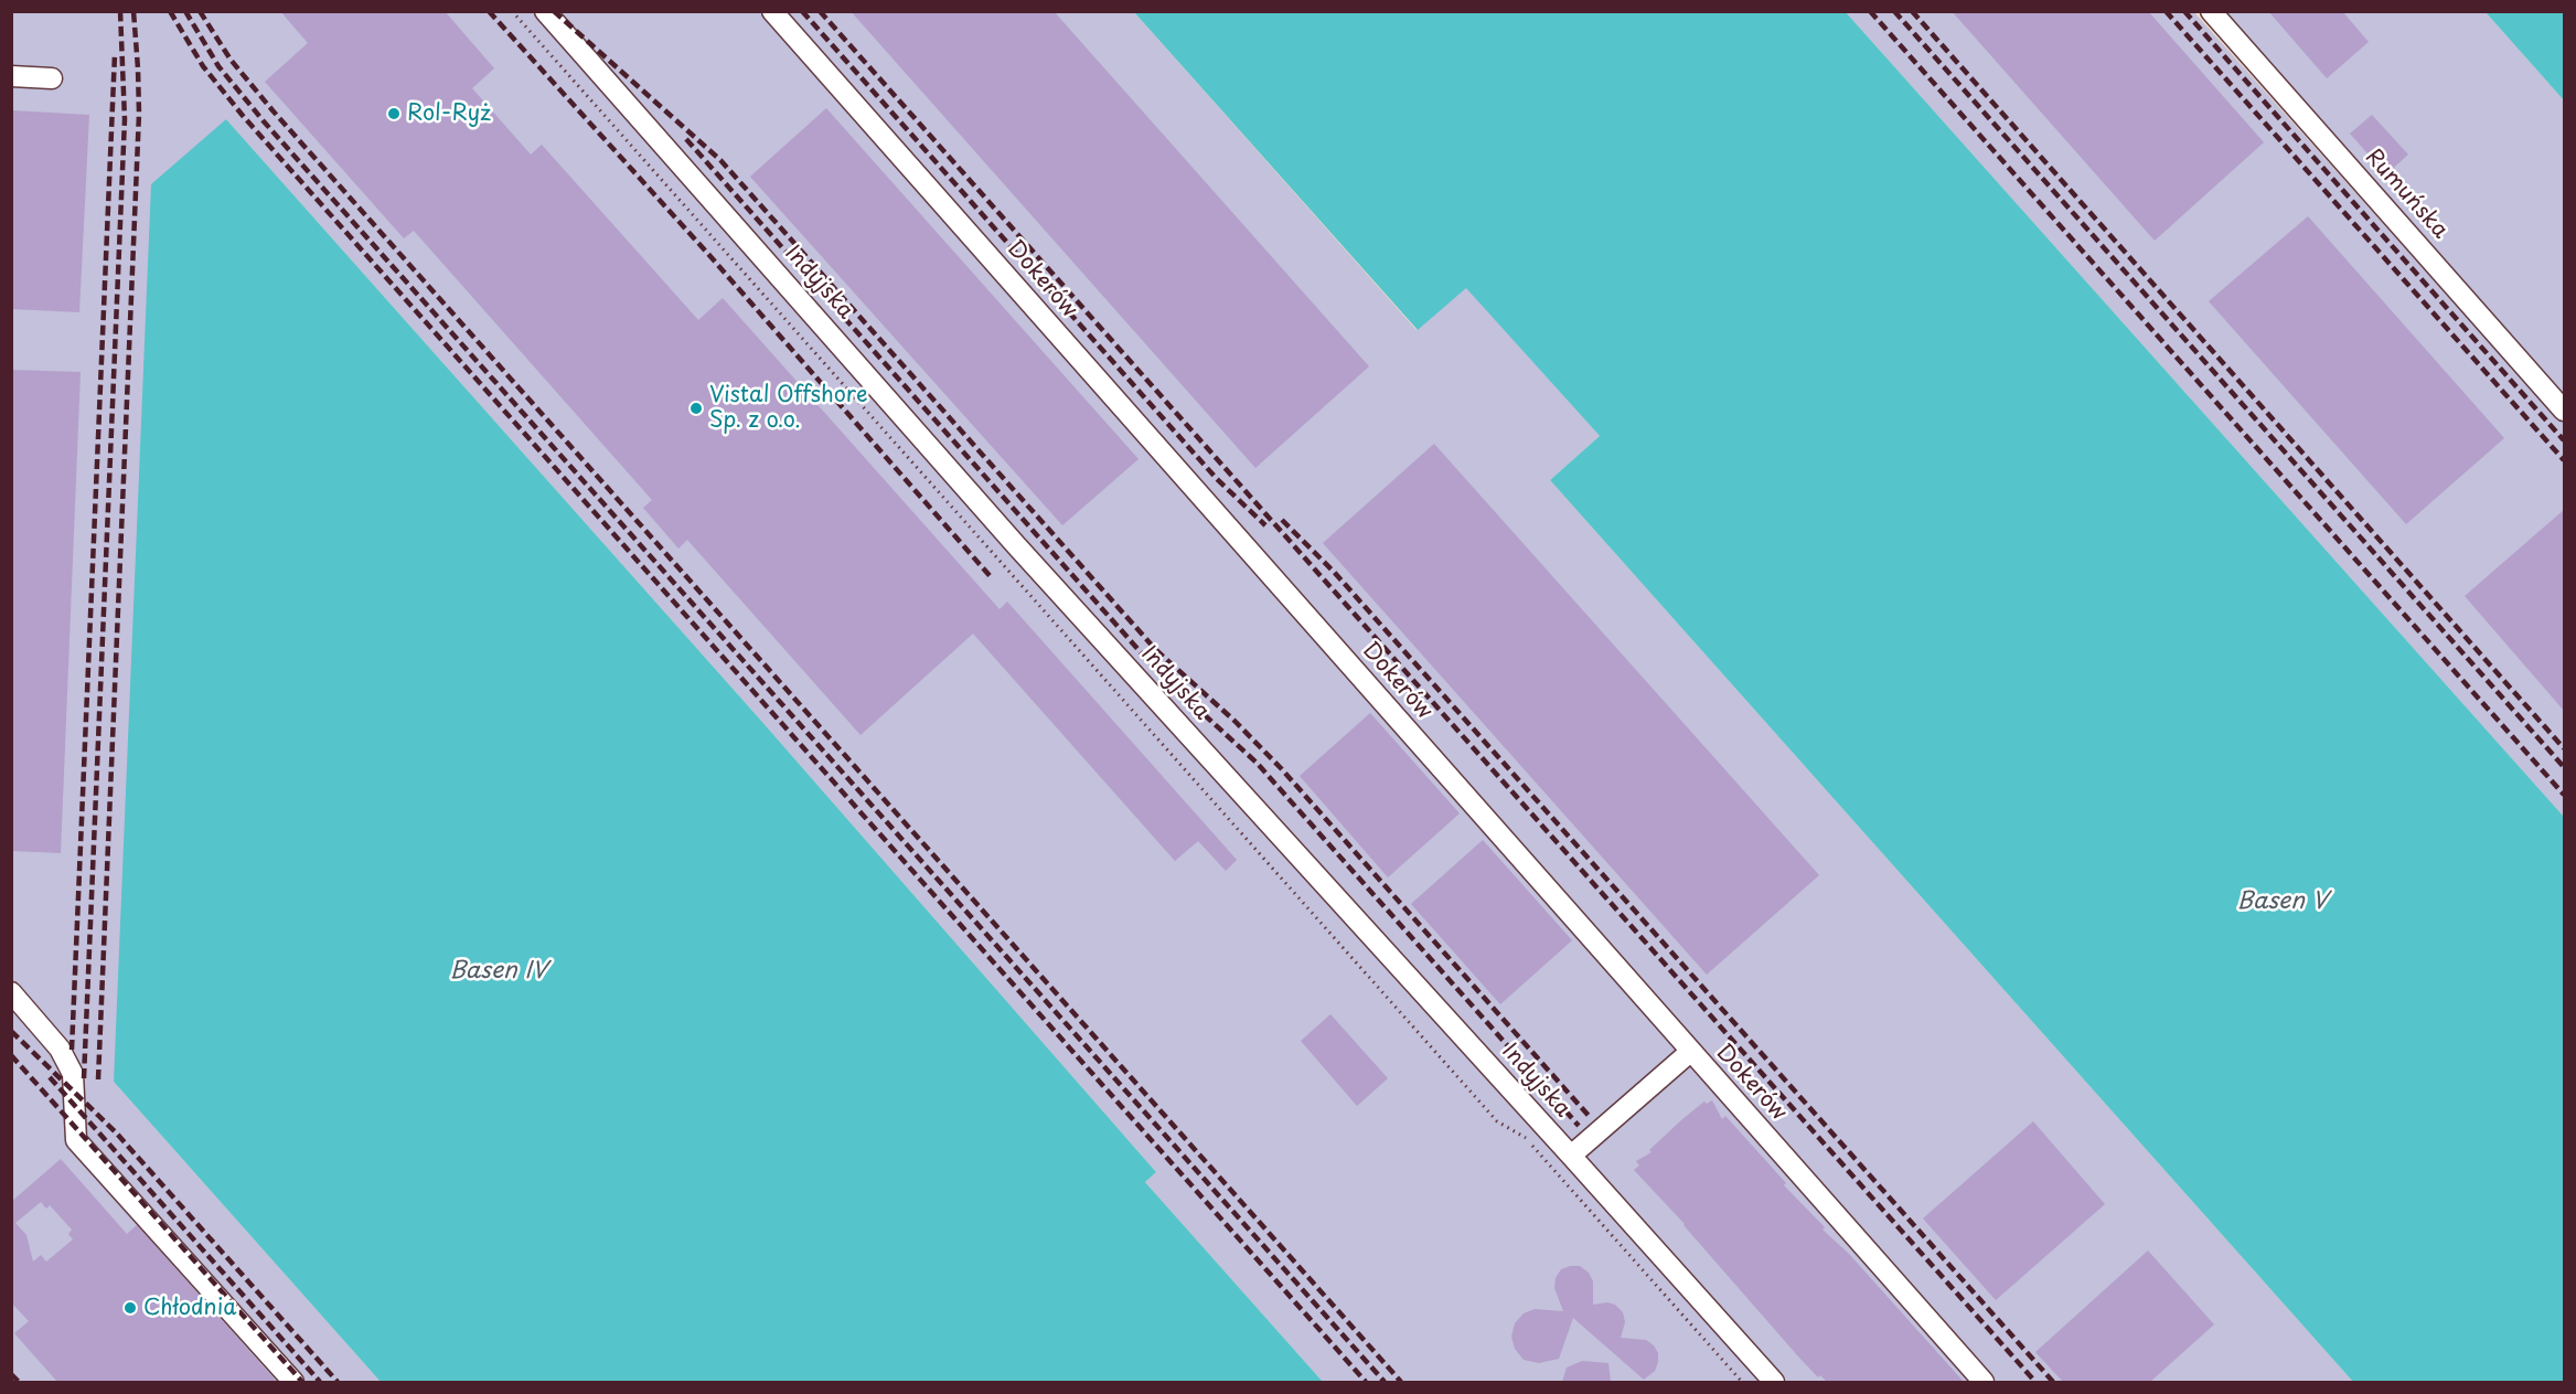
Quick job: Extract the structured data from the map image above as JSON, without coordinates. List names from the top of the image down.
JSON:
{
  "streets": {
    "street": ["Rumuńska", "Dokerów", "Indyjska"]
  },
  "water": ["Basen V", "Basen IV"],
  "places": ["Rol-Ryż", "Vistal Offshore Sp. z o.o.", "Chłodnia"]
}
